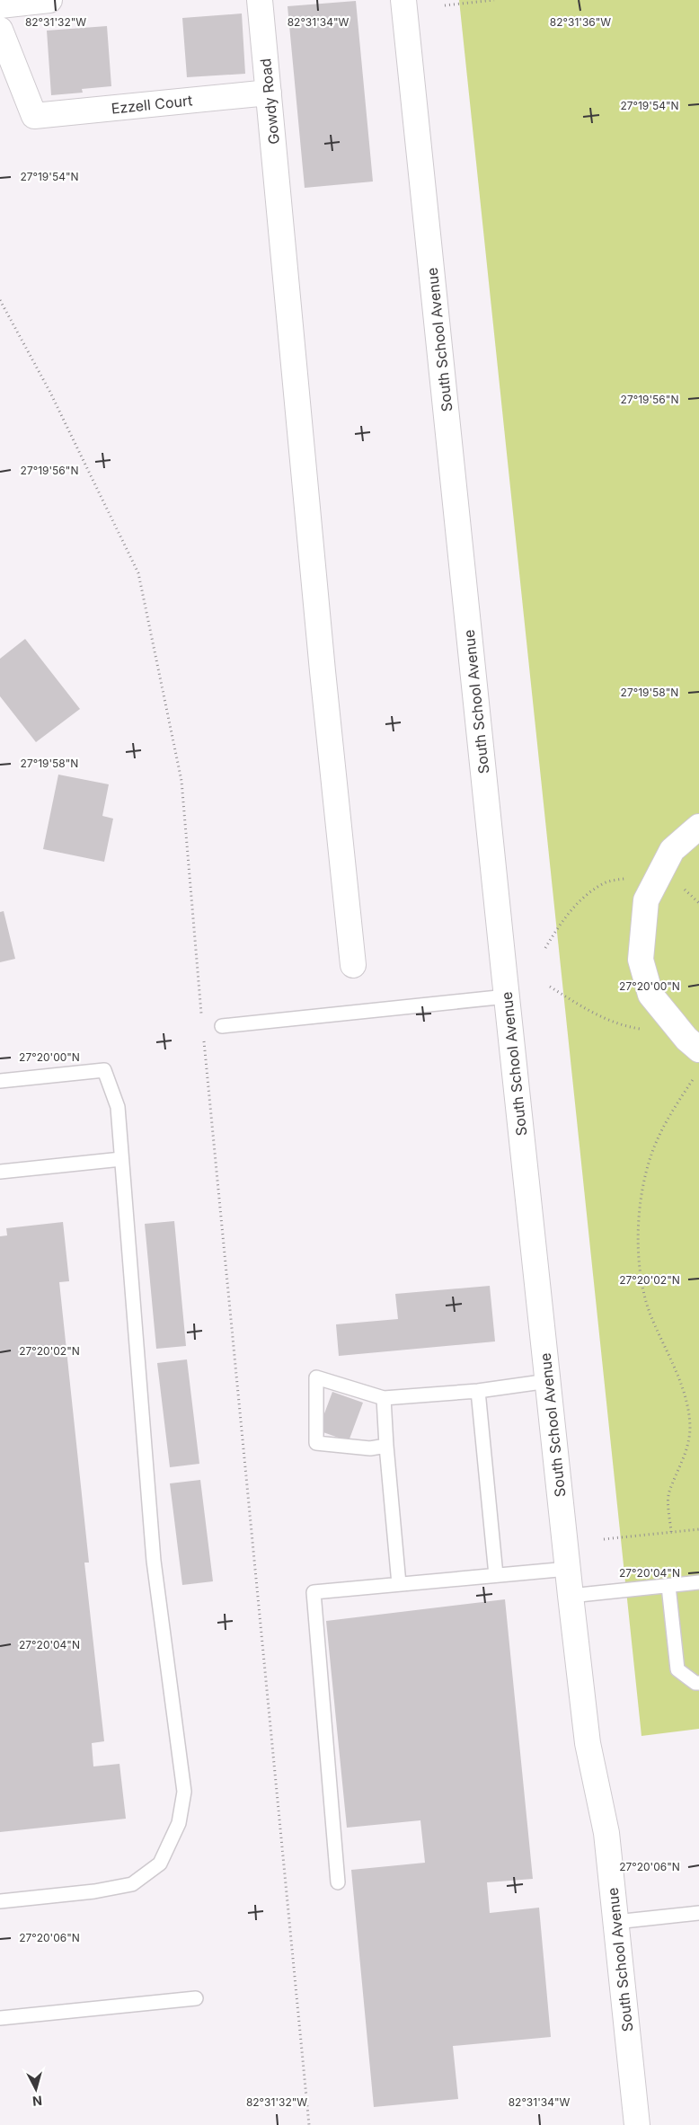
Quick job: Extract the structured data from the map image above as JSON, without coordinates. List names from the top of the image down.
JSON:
{
  "streets": {
    "street": ["Gowdy Road", "Ezzell Court", "South School Avenue"]
  },
  "crossings": [
    ["Gowdy Road", "Ezzell Court"]
  ],
  "north": "bottom",
  "coordinates": [
    "82°31'32\"W",
    "82°31'34\"W",
    "82°31'36\"W",
    "27°19'54\"N",
    "27°19'56\"N",
    "27°19'58\"N",
    "27°20'00\"N",
    "27°20'02\"N",
    "27°20'04\"N",
    "27°20'06\"N"
  ]
}
